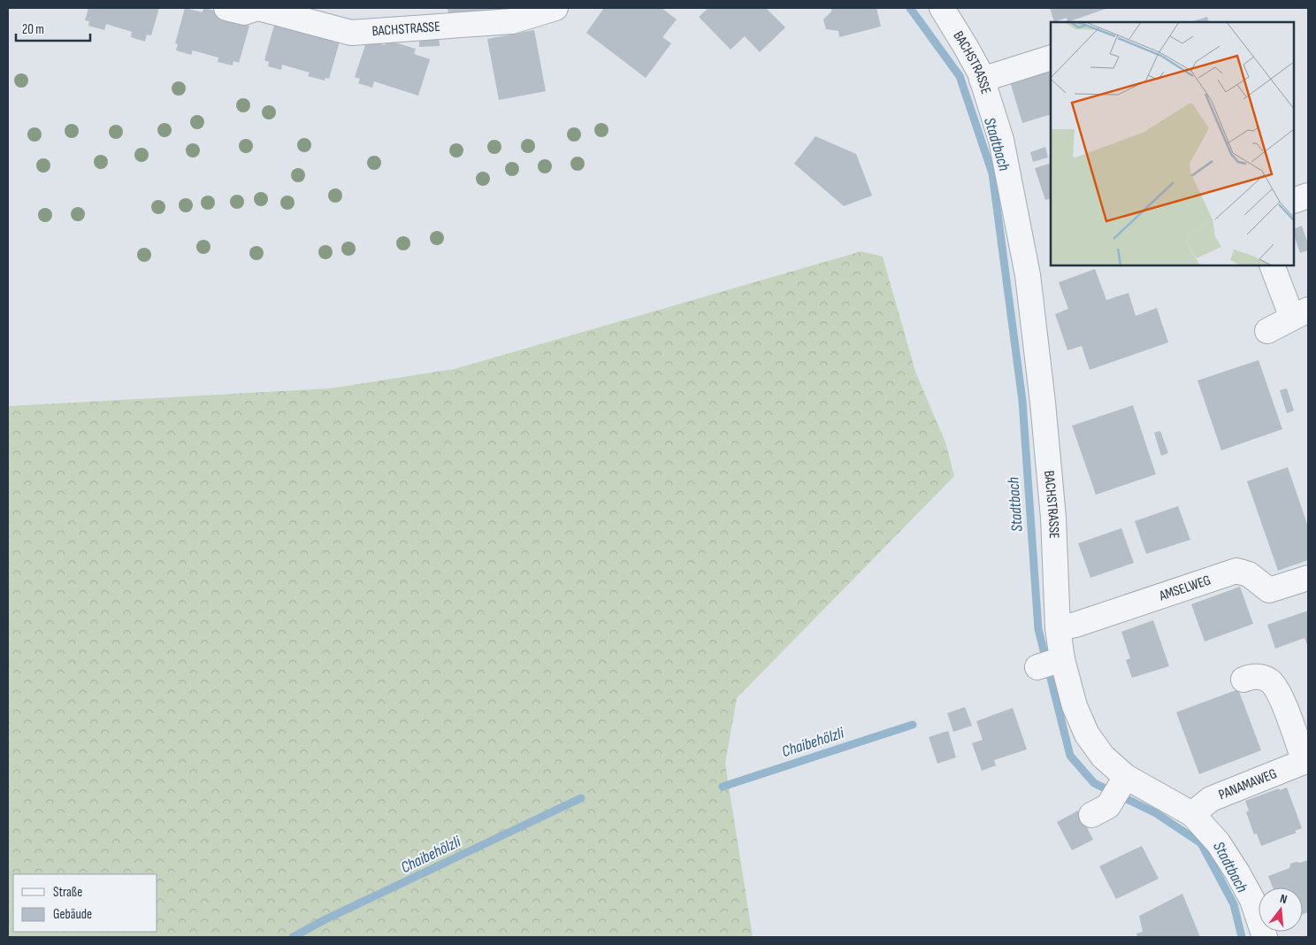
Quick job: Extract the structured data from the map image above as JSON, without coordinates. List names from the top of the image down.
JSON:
{
  "streets": {
    "street": ["BACHSTRASSE", "AMSELWEG", "PANAMAWEG"]
  },
  "crossings": [
    ["BACHSTRASSE", "AMSELWEG"],
    ["BACHSTRASSE", "PANAMAWEG"]
  ],
  "water": ["Stadtbach", "Chaibehölzli"],
  "legend": ["Straße", "Gebäude"],
  "scale_bar": "20 m",
  "north": "top"
}
